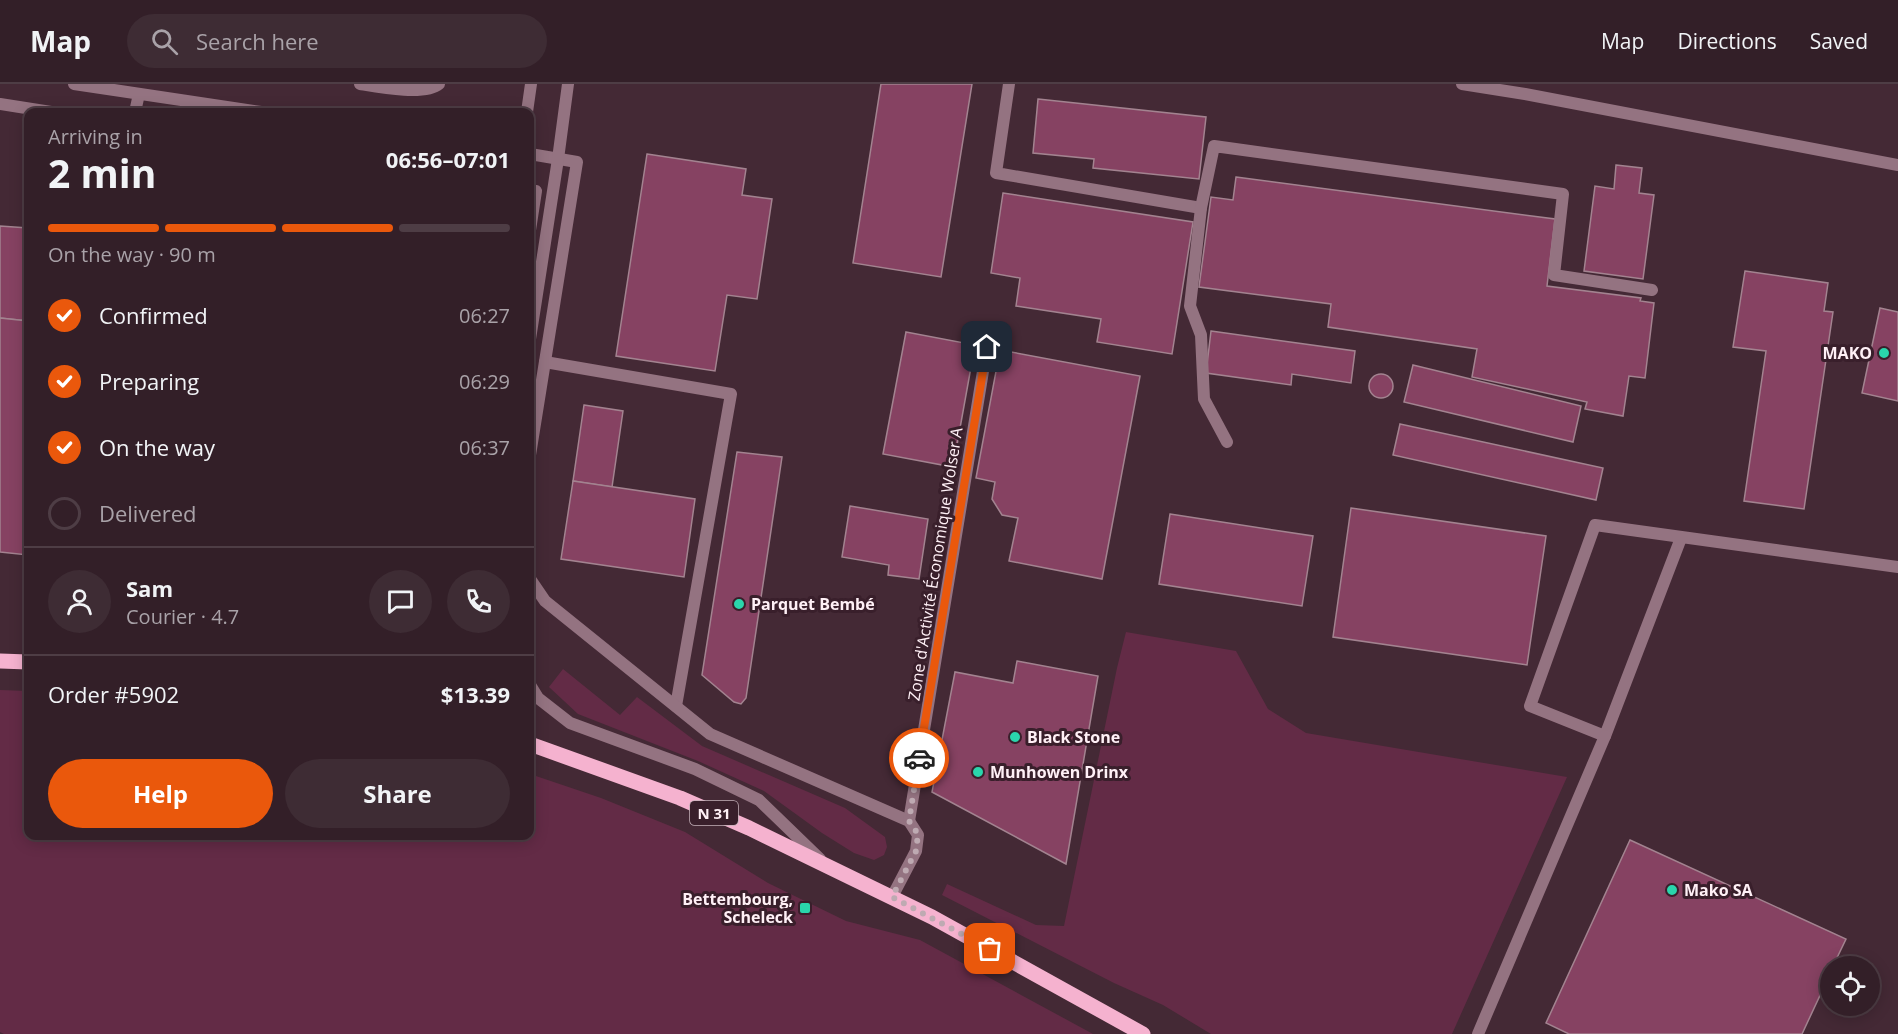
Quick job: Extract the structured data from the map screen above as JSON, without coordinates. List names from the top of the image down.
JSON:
{
  "streets": {
    "main road": ["N 31"],
    "street": ["Zone d'Activité Économique Wolser A"]
  },
  "crossings": [
    ["Zone d'Activité Économique Wolser A", "N 31"]
  ],
  "places": {
    "other": [
      "MAKO",
      "Parquet Bembé",
      "Black Stone",
      "Munhowen Drinx",
      "Mako SA"
    ],
    "transit": ["Bettembourg, Scheleck"]
  },
  "page": {
    "header": "Map",
    "search": "Search here",
    "nav": ["Map", "Directions", "Saved"],
    "heading": ["2 min", "Arriving in", "06:56–07:01"],
    "panel": [
      "Sam",
      "Courier · 4.7",
      "Order #5902",
      "$13.39"
    ],
    "bar": "On the way · 90 m",
    "list": [
      ["Confirmed", "06:27"],
      ["Preparing", "06:29"],
      ["On the way", "06:37"],
      "Delivered"
    ],
    "buttons": ["Help", "Share"]
  }
}
